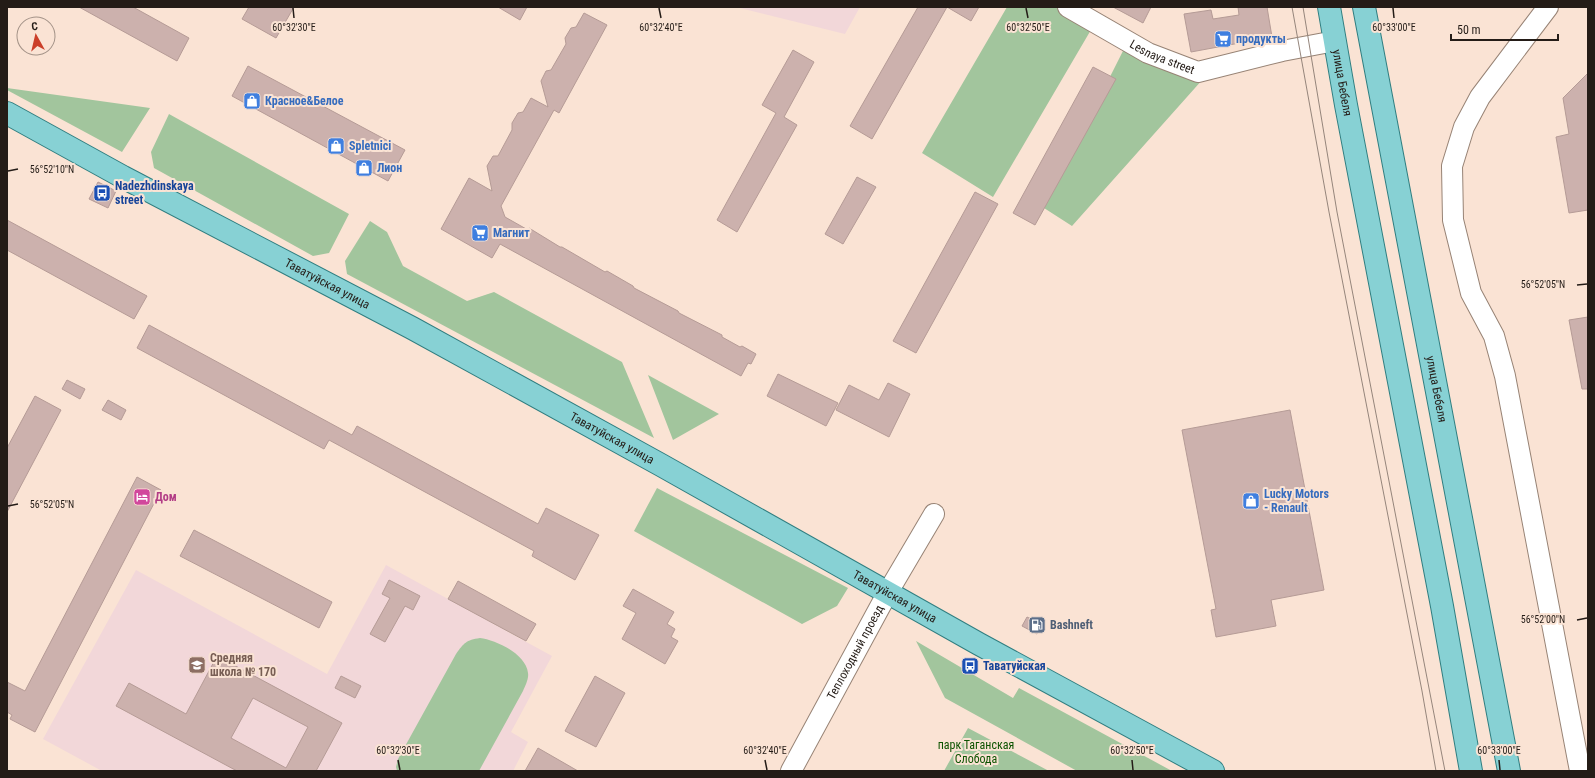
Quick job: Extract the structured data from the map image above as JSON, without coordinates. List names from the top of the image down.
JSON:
{
  "streets": {
    "main road": ["улица Бебеля", "Таватуйская улица"],
    "street": ["Lesnaya street", "Теплоходный проезд"]
  },
  "crossings": [
    ["Lesnaya street", "улица Бебеля"],
    ["Таватуйская улица", "Теплоходный проезд"]
  ],
  "parks": ["парк Таганская Слобода"],
  "places": {
    "supermarket": ["продукты", "Магнит"],
    "shop": [
      "Красное&Белое",
      "Spletnici",
      "Лион",
      "Lucky Motors - Renault"
    ],
    "bus stop": ["Nadezhdinskaya street", "Таватуйская"],
    "hotel": ["Дом"],
    "fuel station": ["Bashneft"],
    "school or university": ["Средняя школа № 170"]
  },
  "scale_bar": "50 m",
  "north": "top",
  "coordinates": [
    "60°32'30\"E",
    "60°32'40\"E",
    "60°32'50\"E",
    "60°33'00\"E",
    "56°52'10\"N",
    "56°52'05\"N",
    "56°52'00\"N"
  ]
}
